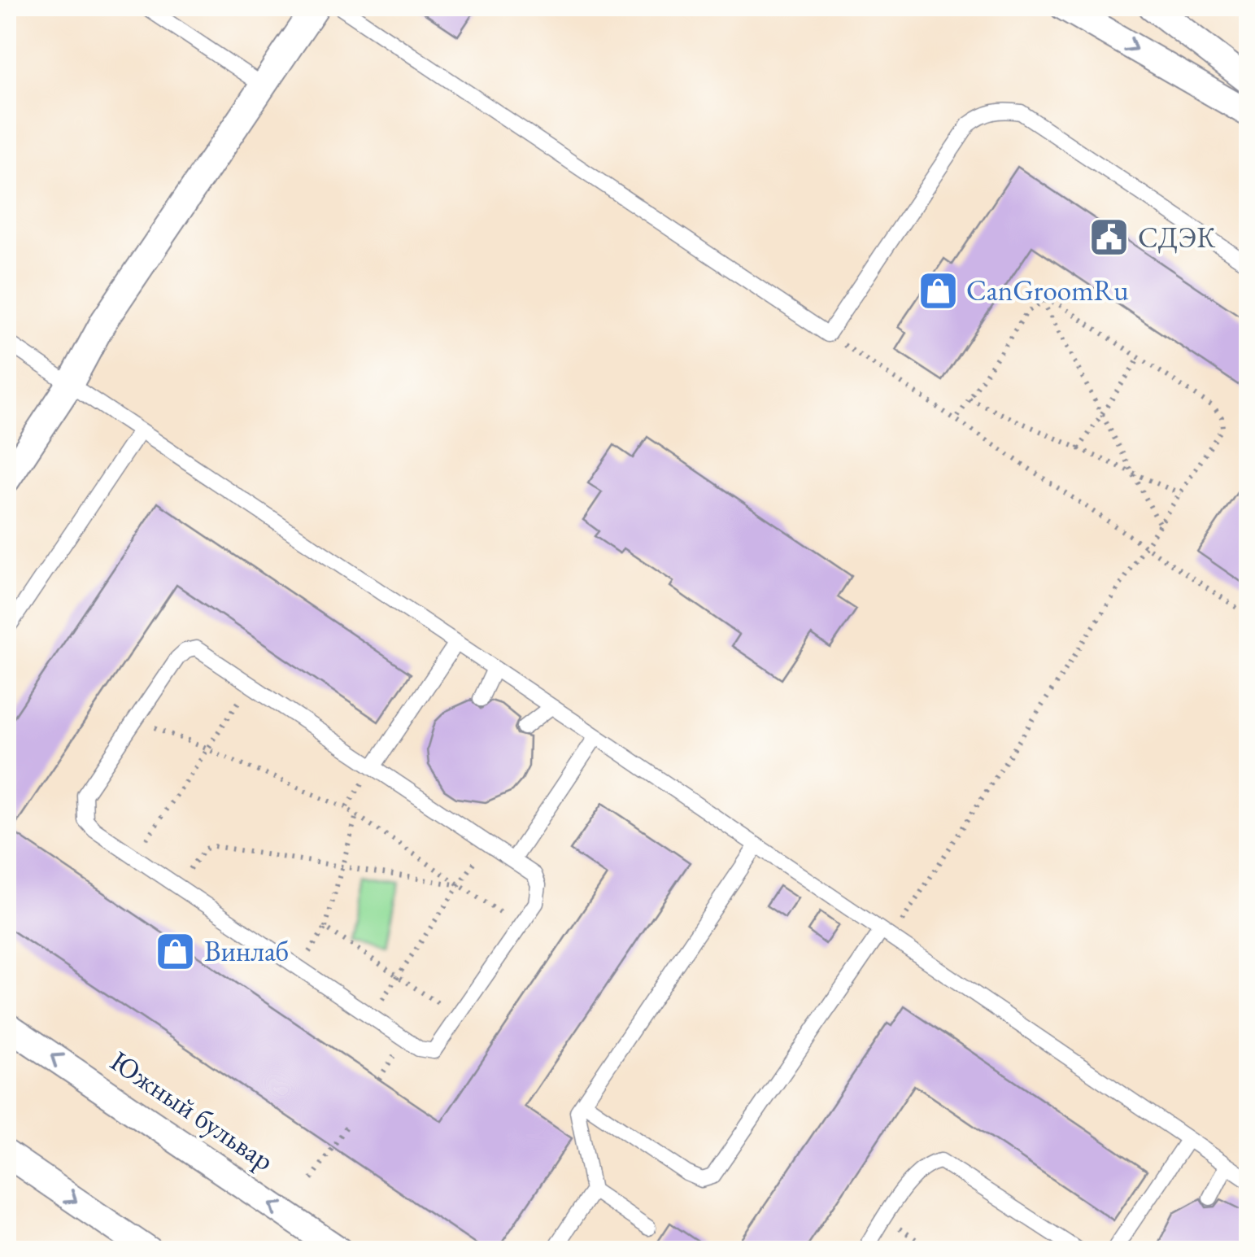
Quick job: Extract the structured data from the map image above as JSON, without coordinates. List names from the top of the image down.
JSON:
{
  "streets": {
    "street": ["Южный бульвар"]
  },
  "places": {
    "public building": ["СДЭК"],
    "shop": ["CanGroomRu", "Винлаб"]
  }
}
